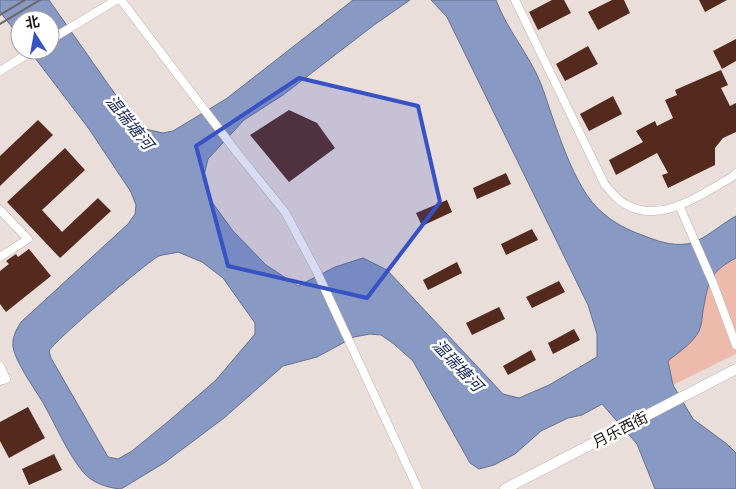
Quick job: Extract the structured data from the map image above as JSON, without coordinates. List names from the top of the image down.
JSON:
{
  "streets": {
    "main road": ["月乐西街"]
  },
  "water": ["温瑞塘河"],
  "north": "top"
}
